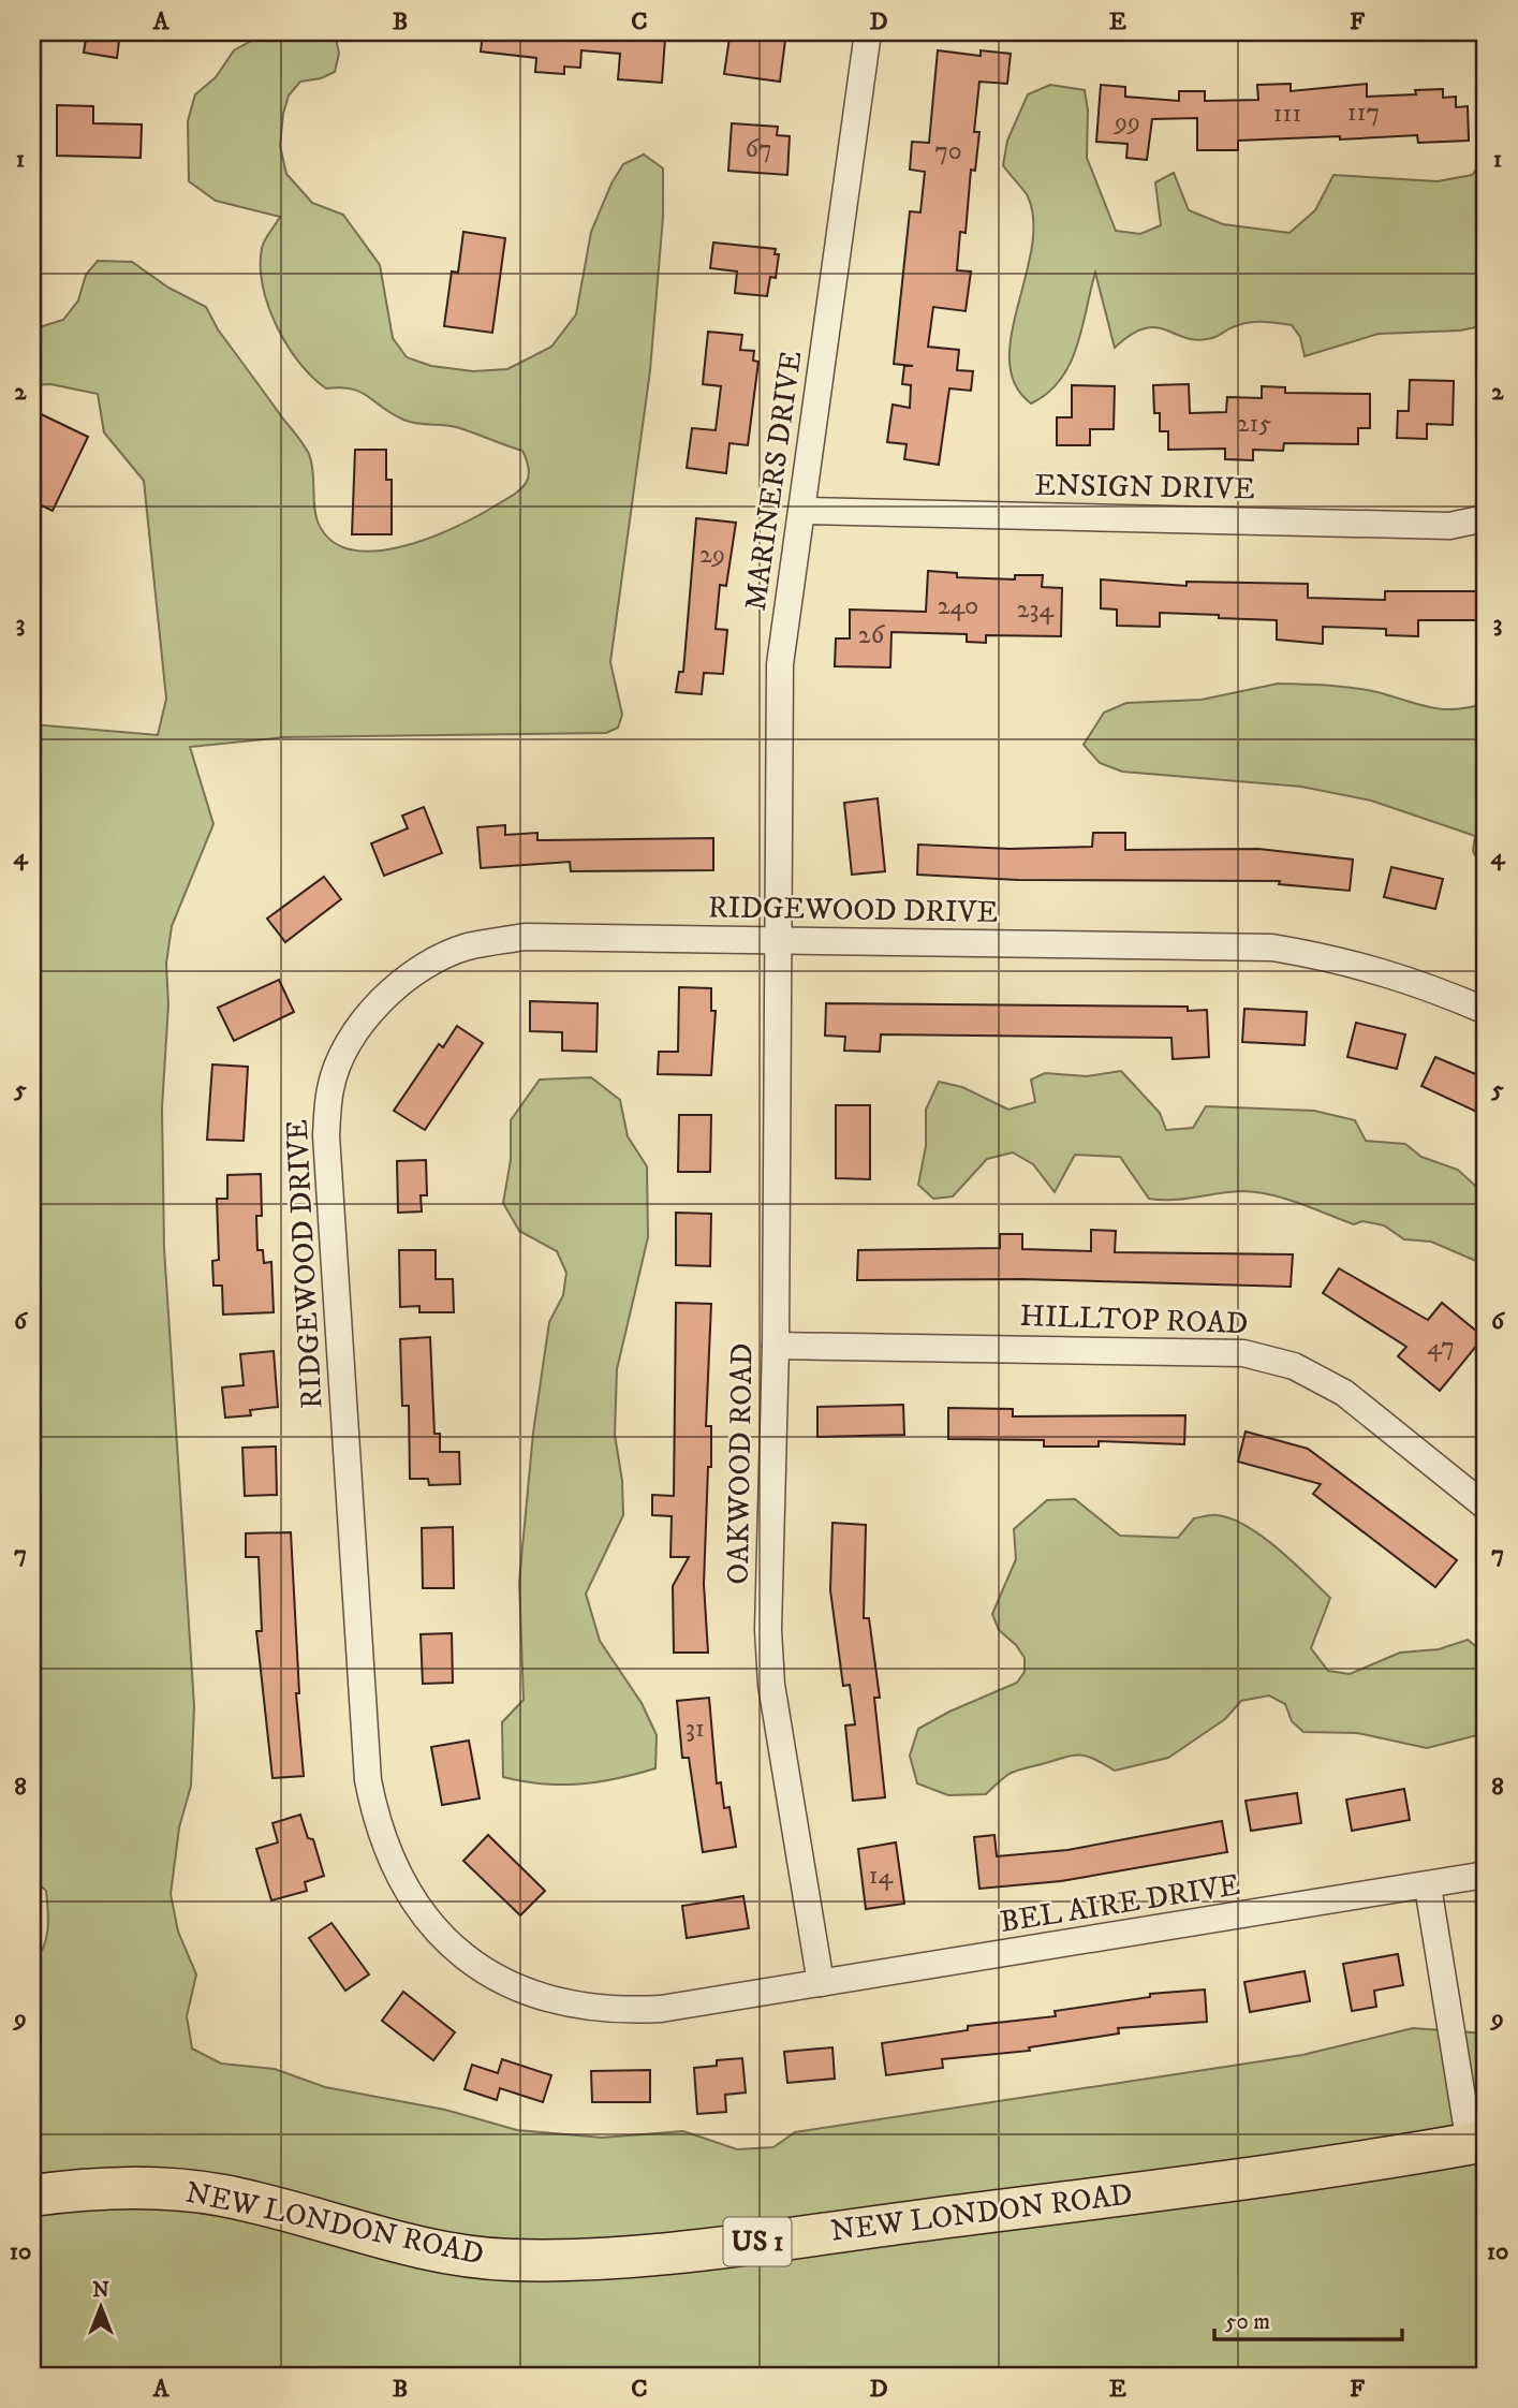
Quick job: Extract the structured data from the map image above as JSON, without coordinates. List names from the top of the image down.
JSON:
{
  "streets": {
    "main road": ["NEW LONDON ROAD", "US 1"],
    "street": [
      "MARINERS DRIVE",
      "ENSIGN DRIVE",
      "RIDGEWOOD DRIVE",
      "HILLTOP ROAD",
      "OAKWOOD ROAD",
      "BEL AIRE DRIVE"
    ]
  },
  "crossings": [
    ["MARINERS DRIVE", "ENSIGN DRIVE"],
    ["MARINERS DRIVE", "RIDGEWOOD DRIVE"],
    ["MARINERS DRIVE", "OAKWOOD ROAD"],
    ["RIDGEWOOD DRIVE", "OAKWOOD ROAD"],
    ["RIDGEWOOD DRIVE", "BEL AIRE DRIVE"],
    ["HILLTOP ROAD", "OAKWOOD ROAD"],
    ["OAKWOOD ROAD", "BEL AIRE DRIVE"]
  ],
  "house_numbers": [
    "117",
    "111",
    "99",
    "67",
    "70",
    "215",
    "29",
    "240",
    "234",
    "26",
    "47",
    "31",
    "14"
  ],
  "scale_bar": "50 m",
  "north": "top",
  "grid": {
    "columns": [
      "A",
      "B",
      "C",
      "D",
      "E",
      "F"
    ],
    "rows": [
      "1",
      "2",
      "3",
      "4",
      "5",
      "6",
      "7",
      "8",
      "9",
      "10"
    ]
  }
}
